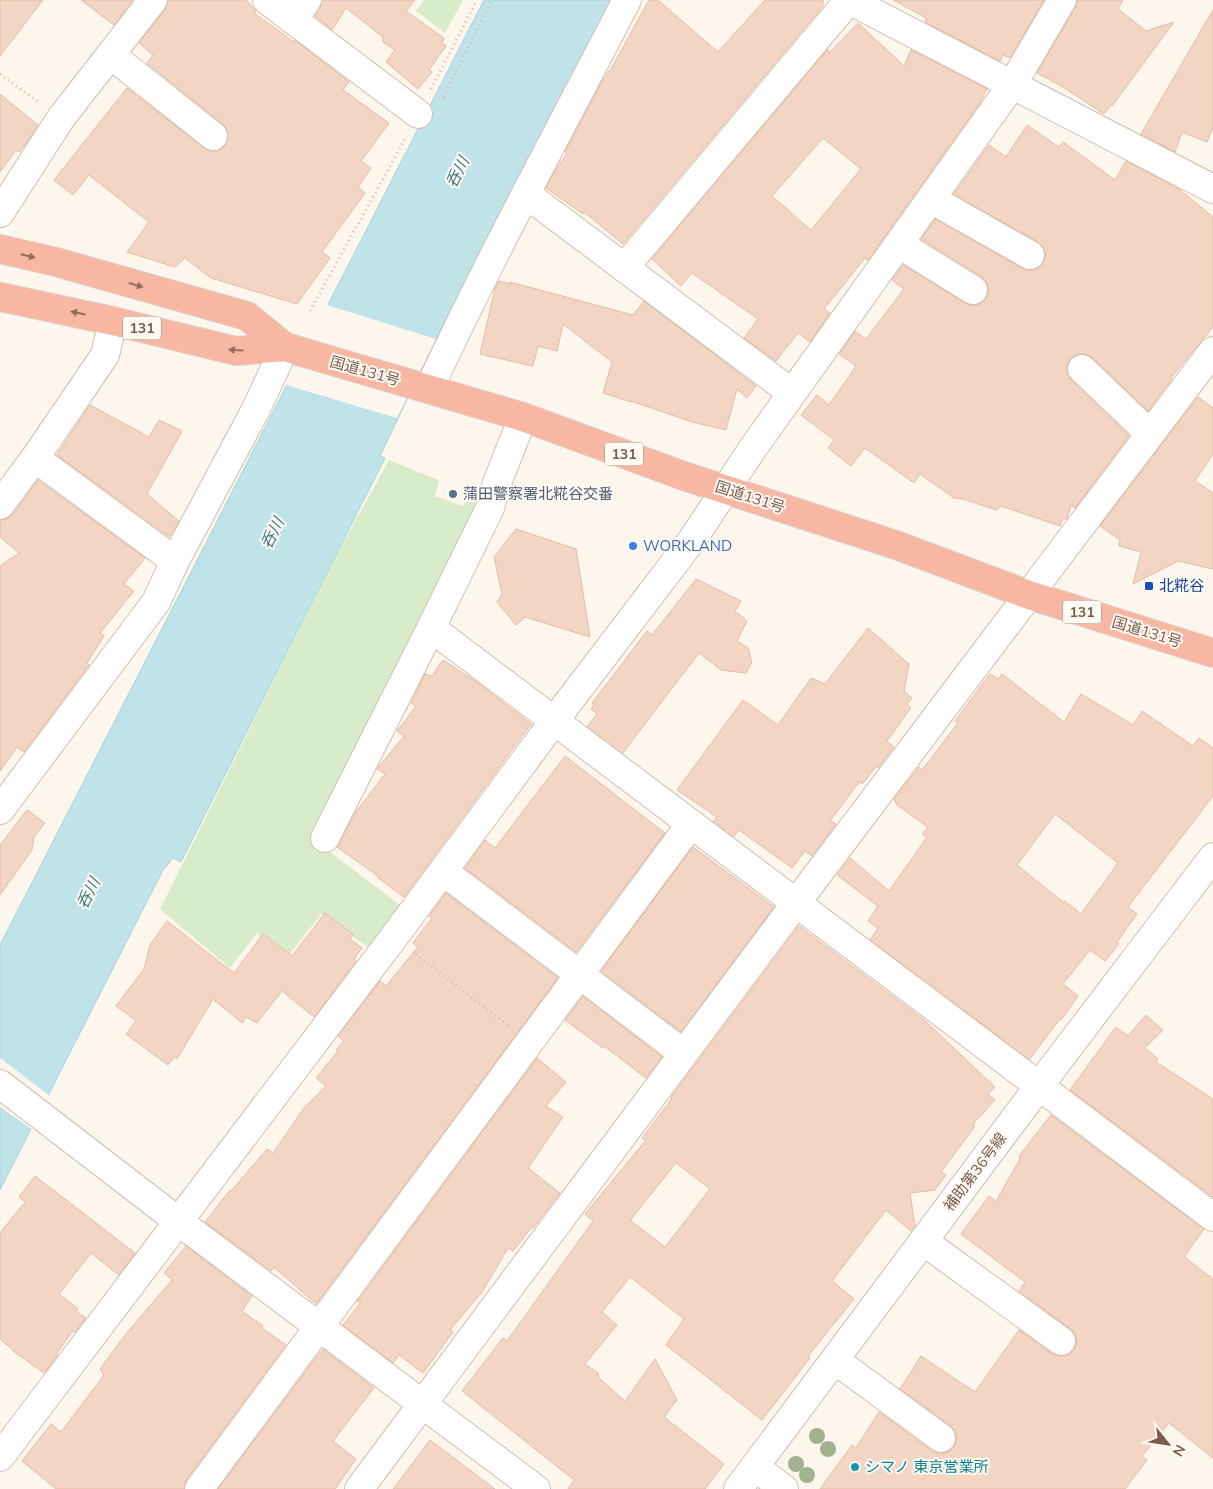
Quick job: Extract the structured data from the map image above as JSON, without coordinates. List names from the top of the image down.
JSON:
{
  "streets": {
    "highway": ["131", "国道131号"],
    "street": ["補助第36号線"]
  },
  "water": ["呑川"],
  "places": {
    "other": ["蒲田警察署北糀谷交番", "WORKLAND", "シマノ 東京営業所"],
    "transit": ["北糀谷"]
  },
  "north": "bottom right"
}
